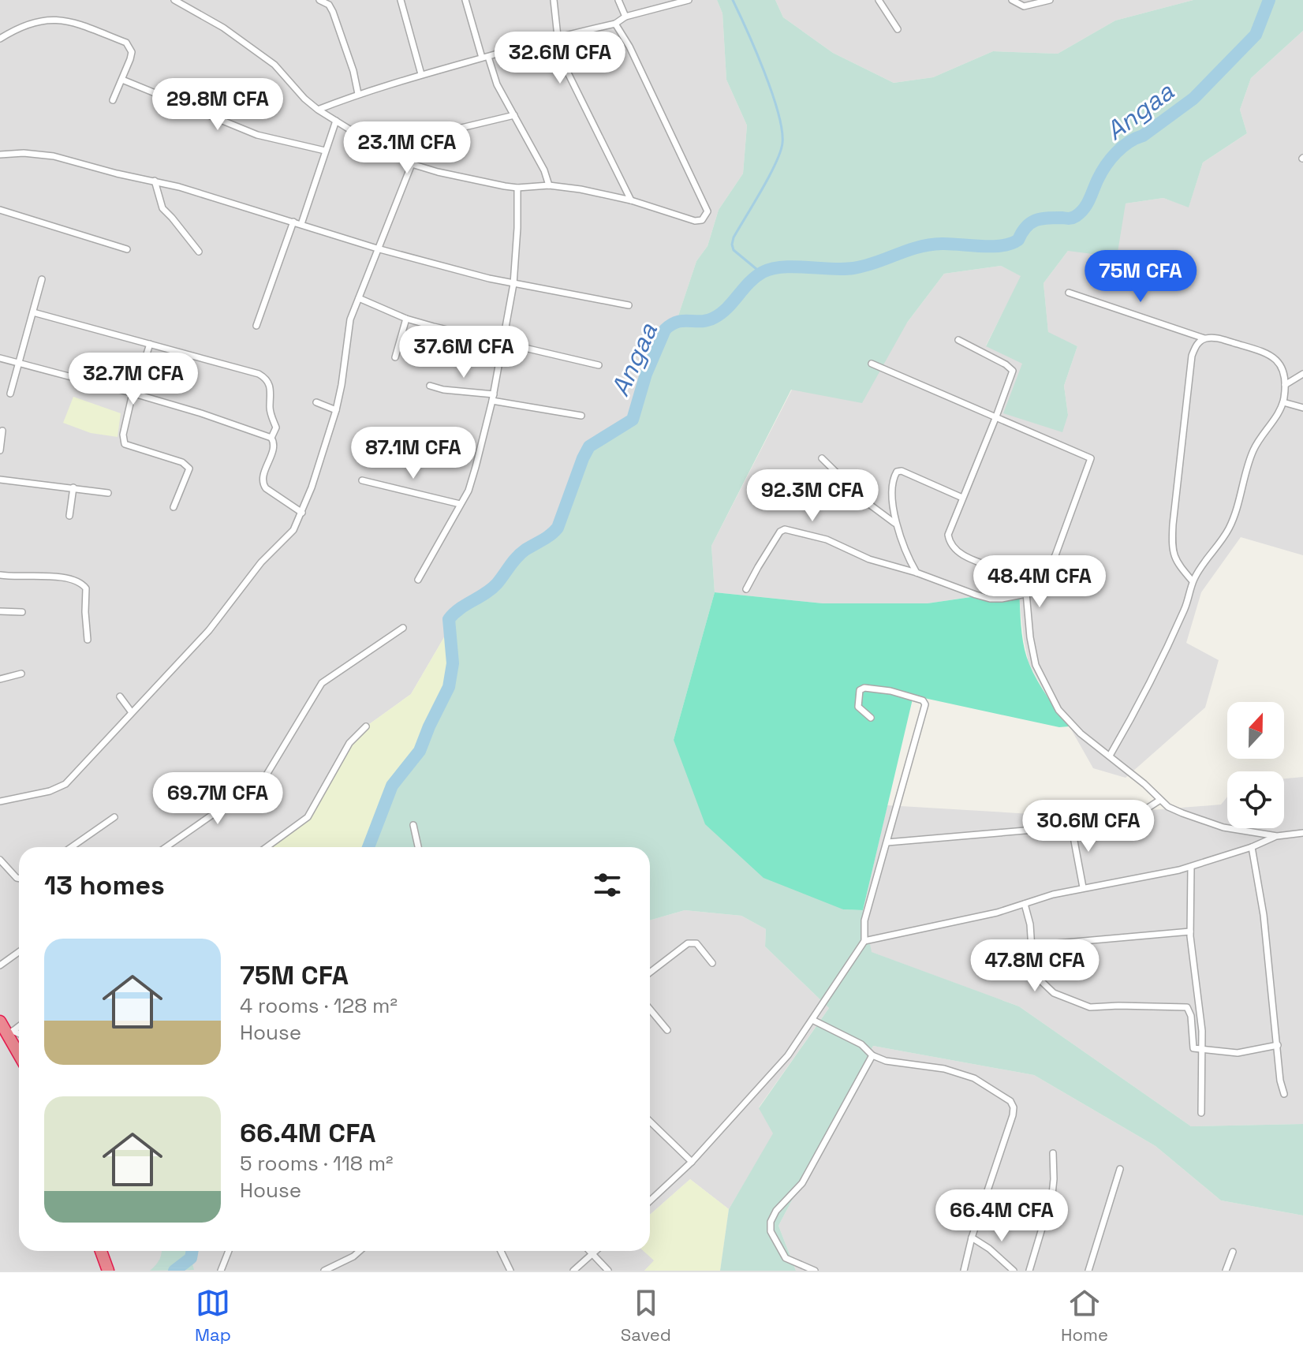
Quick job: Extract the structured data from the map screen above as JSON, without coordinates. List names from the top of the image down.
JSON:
{
  "water": ["Angaa"],
  "north": "top",
  "page": {
    "price": [
      "32.6M CFA",
      "29.8M CFA",
      "23.1M CFA",
      "75M CFA",
      "37.6M CFA",
      "32.7M CFA",
      "87.1M CFA",
      "92.3M CFA",
      "48.4M CFA",
      "69.7M CFA",
      "30.6M CFA",
      "47.8M CFA",
      "66.4M CFA"
    ],
    "heading": "13 homes",
    "list": [
      {
        "name": "75M CFA",
        "note": "4 rooms · 128 m² · House"
      },
      {
        "name": "66.4M CFA",
        "note": "5 rooms · 118 m² · House"
      }
    ],
    "tabs": ["Map", "Saved", "Home"]
  }
}
